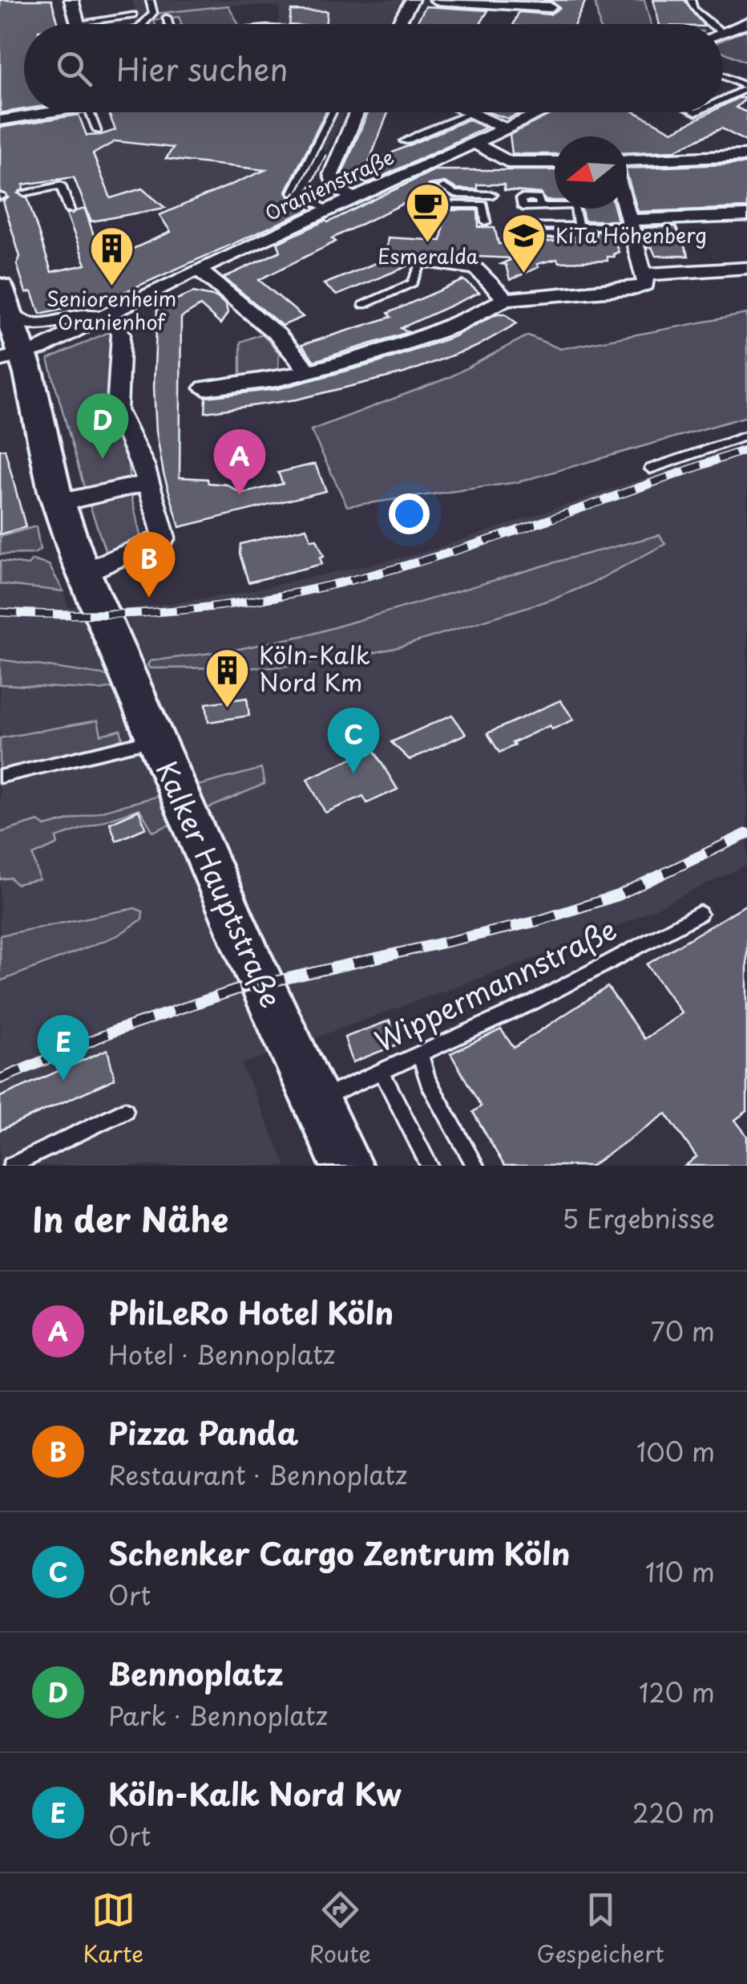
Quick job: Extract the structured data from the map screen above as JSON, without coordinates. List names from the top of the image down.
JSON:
{
  "streets": {
    "main road": ["Kalker Hauptstraße"],
    "street": ["Oranienstraße"],
    "lane": ["Wippermannstraße"]
  },
  "crossings": [
    ["Oranienstraße", "Kalker Hauptstraße"],
    ["Kalker Hauptstraße", "Wippermannstraße"]
  ],
  "places": {
    "cafe": ["Esmeralda"],
    "school or university": ["KiTa Höhenberg"],
    "building": ["Seniorenheim Oranienhof", "Köln-Kalk Nord Km"]
  },
  "north": "left",
  "page": {
    "search": "Hier suchen",
    "pins": [
      "D",
      "A",
      "B",
      "C",
      "E"
    ],
    "heading": ["In der Nähe", "5 Ergebnisse"],
    "list": [
      {
        "mark": "A",
        "name": "PhiLeRo Hotel Köln",
        "note": "Hotel · Bennoplatz",
        "value": "70 m"
      },
      {
        "mark": "B",
        "name": "Pizza Panda",
        "note": "Restaurant · Bennoplatz",
        "value": "100 m"
      },
      {
        "mark": "C",
        "name": "Schenker Cargo Zentrum Köln",
        "note": "Ort",
        "value": "110 m"
      },
      {
        "mark": "D",
        "name": "Bennoplatz",
        "note": "Park · Bennoplatz",
        "value": "120 m"
      },
      {
        "mark": "E",
        "name": "Köln-Kalk Nord Kw",
        "note": "Ort",
        "value": "220 m"
      }
    ],
    "nav": ["Karte", "Route", "Gespeichert"]
  }
}
